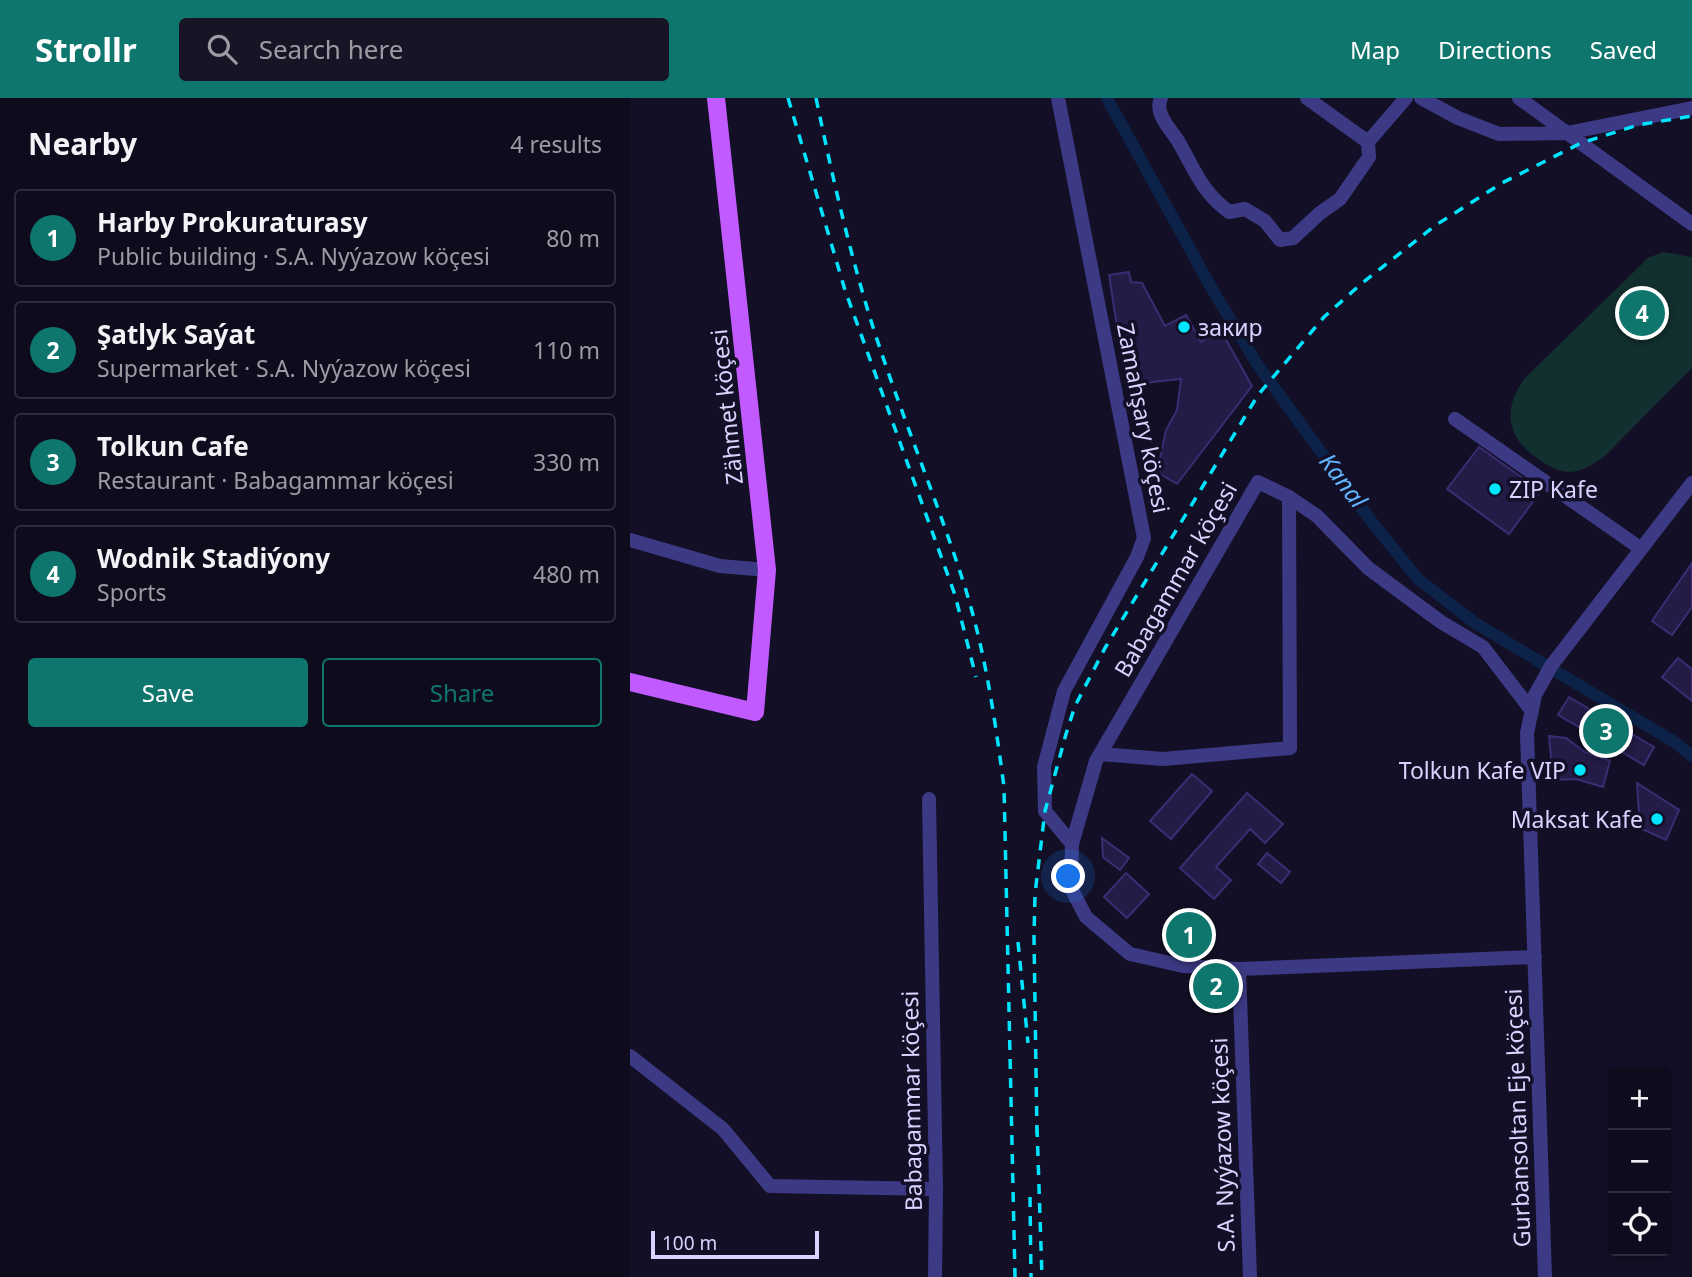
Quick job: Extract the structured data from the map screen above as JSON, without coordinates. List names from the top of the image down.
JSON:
{
  "streets": {
    "main road": ["Zähmet köçesi"],
    "street": [
      "Zamahşary köçesi",
      "Babagammar köçesi",
      "Gurbansoltan Eje köçesi",
      "S.A. Nyýazow köçesi"
    ]
  },
  "crossings": [
    ["Zamahşary köçesi", "Babagammar köçesi"],
    ["Babagammar köçesi", "Gurbansoltan Eje köçesi"],
    ["Babagammar köçesi", "S.A. Nyýazow köçesi"]
  ],
  "water": ["Kanal"],
  "places": [
    "закир",
    "ZIP Kafe",
    "Tolkun Kafe VIP",
    "Maksat Kafe"
  ],
  "scale_bar": "100 m",
  "page": {
    "header": "Strollr",
    "search": "Search here",
    "nav": ["Map", "Directions", "Saved"],
    "heading": ["Nearby", "4 results"],
    "list": [
      {
        "mark": "1",
        "name": "Harby Prokuraturasy",
        "note": "Public building · S.A. Nyýazow köçesi",
        "value": "80 m"
      },
      {
        "mark": "2",
        "name": "Şatlyk Saýat",
        "note": "Supermarket · S.A. Nyýazow köçesi",
        "value": "110 m"
      },
      {
        "mark": "3",
        "name": "Tolkun Cafe",
        "note": "Restaurant · Babagammar köçesi",
        "value": "330 m"
      },
      {
        "mark": "4",
        "name": "Wodnik Stadiýony",
        "note": "Sports",
        "value": "480 m"
      }
    ],
    "pins": [
      "4",
      "3",
      "1",
      "2"
    ],
    "buttons": ["Save", "Share"],
    "map_buttons": ["+", "−"],
    "scale": "100 m"
  }
}
